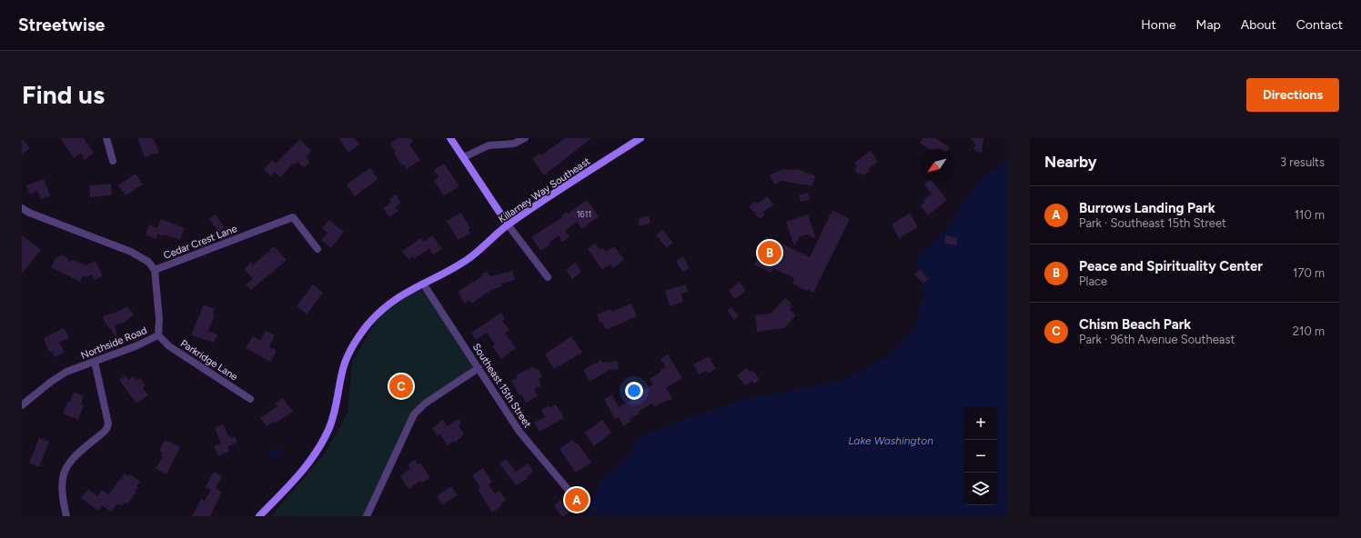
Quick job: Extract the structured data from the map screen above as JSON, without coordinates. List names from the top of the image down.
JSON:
{
  "streets": {
    "street": [
      "Killarney Way Southeast",
      "Cedar Crest Lane",
      "Northside Road",
      "Parkridge Lane",
      "Southeast 15th Street"
    ]
  },
  "crossings": [
    ["Killarney Way Southeast", "Southeast 15th Street"],
    ["Cedar Crest Lane", "Northside Road"],
    ["Northside Road", "Parkridge Lane"]
  ],
  "water": ["Lake Washington"],
  "house_numbers": ["1611"],
  "north": "bottom left",
  "page": {
    "header": "Streetwise",
    "nav": [
      "Home",
      "Map",
      "About",
      "Contact"
    ],
    "buttons": "Directions",
    "title": "Find us",
    "heading": ["Nearby", "3 results"],
    "list": [
      {
        "mark": "A",
        "name": "Burrows Landing Park",
        "note": "Park · Southeast 15th Street",
        "value": "110 m"
      },
      {
        "mark": "B",
        "name": "Peace and Spirituality Center",
        "note": "Place",
        "value": "170 m"
      },
      {
        "mark": "C",
        "name": "Chism Beach Park",
        "note": "Park · 96th Avenue Southeast",
        "value": "210 m"
      }
    ],
    "pins": ["B", "C", "A"],
    "map_buttons": ["+", "−"]
  }
}
